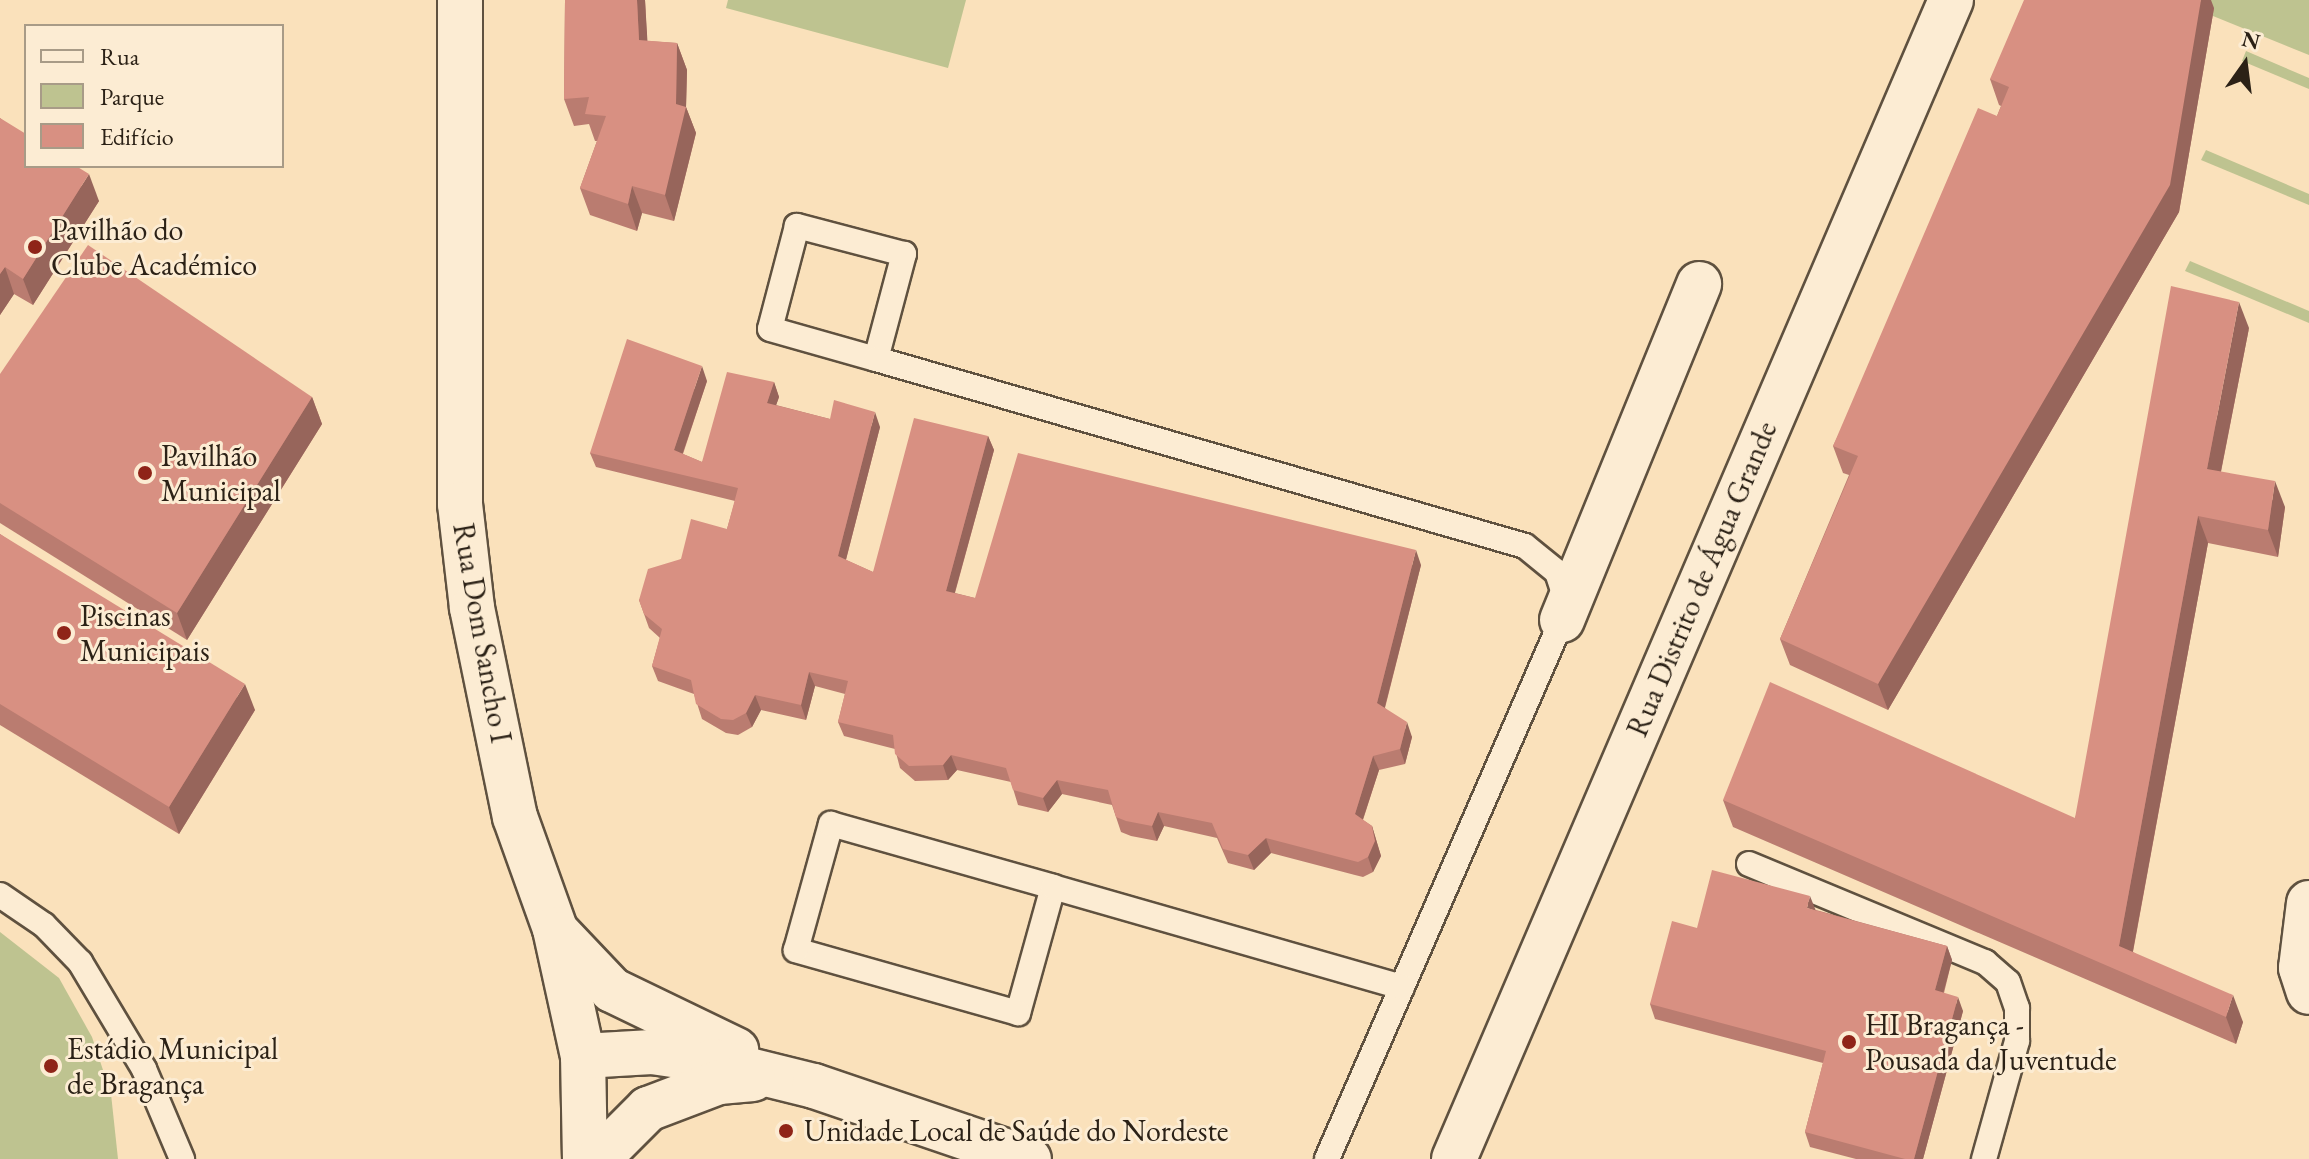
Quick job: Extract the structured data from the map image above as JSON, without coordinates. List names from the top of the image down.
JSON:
{
  "streets": {
    "street": ["Rua Distrito de Água Grande", "Rua Dom Sancho I"]
  },
  "places": [
    "Pavilhão do Clube Académico",
    "Pavilhão Municipal",
    "Piscinas Municipais",
    "HI Bragança - Pousada da Juventude",
    "Estádio Municipal de Bragança",
    "Unidade Local de Saúde do Nordeste"
  ],
  "legend": ["Rua", "Parque", "Edifício"],
  "north": "top"
}
